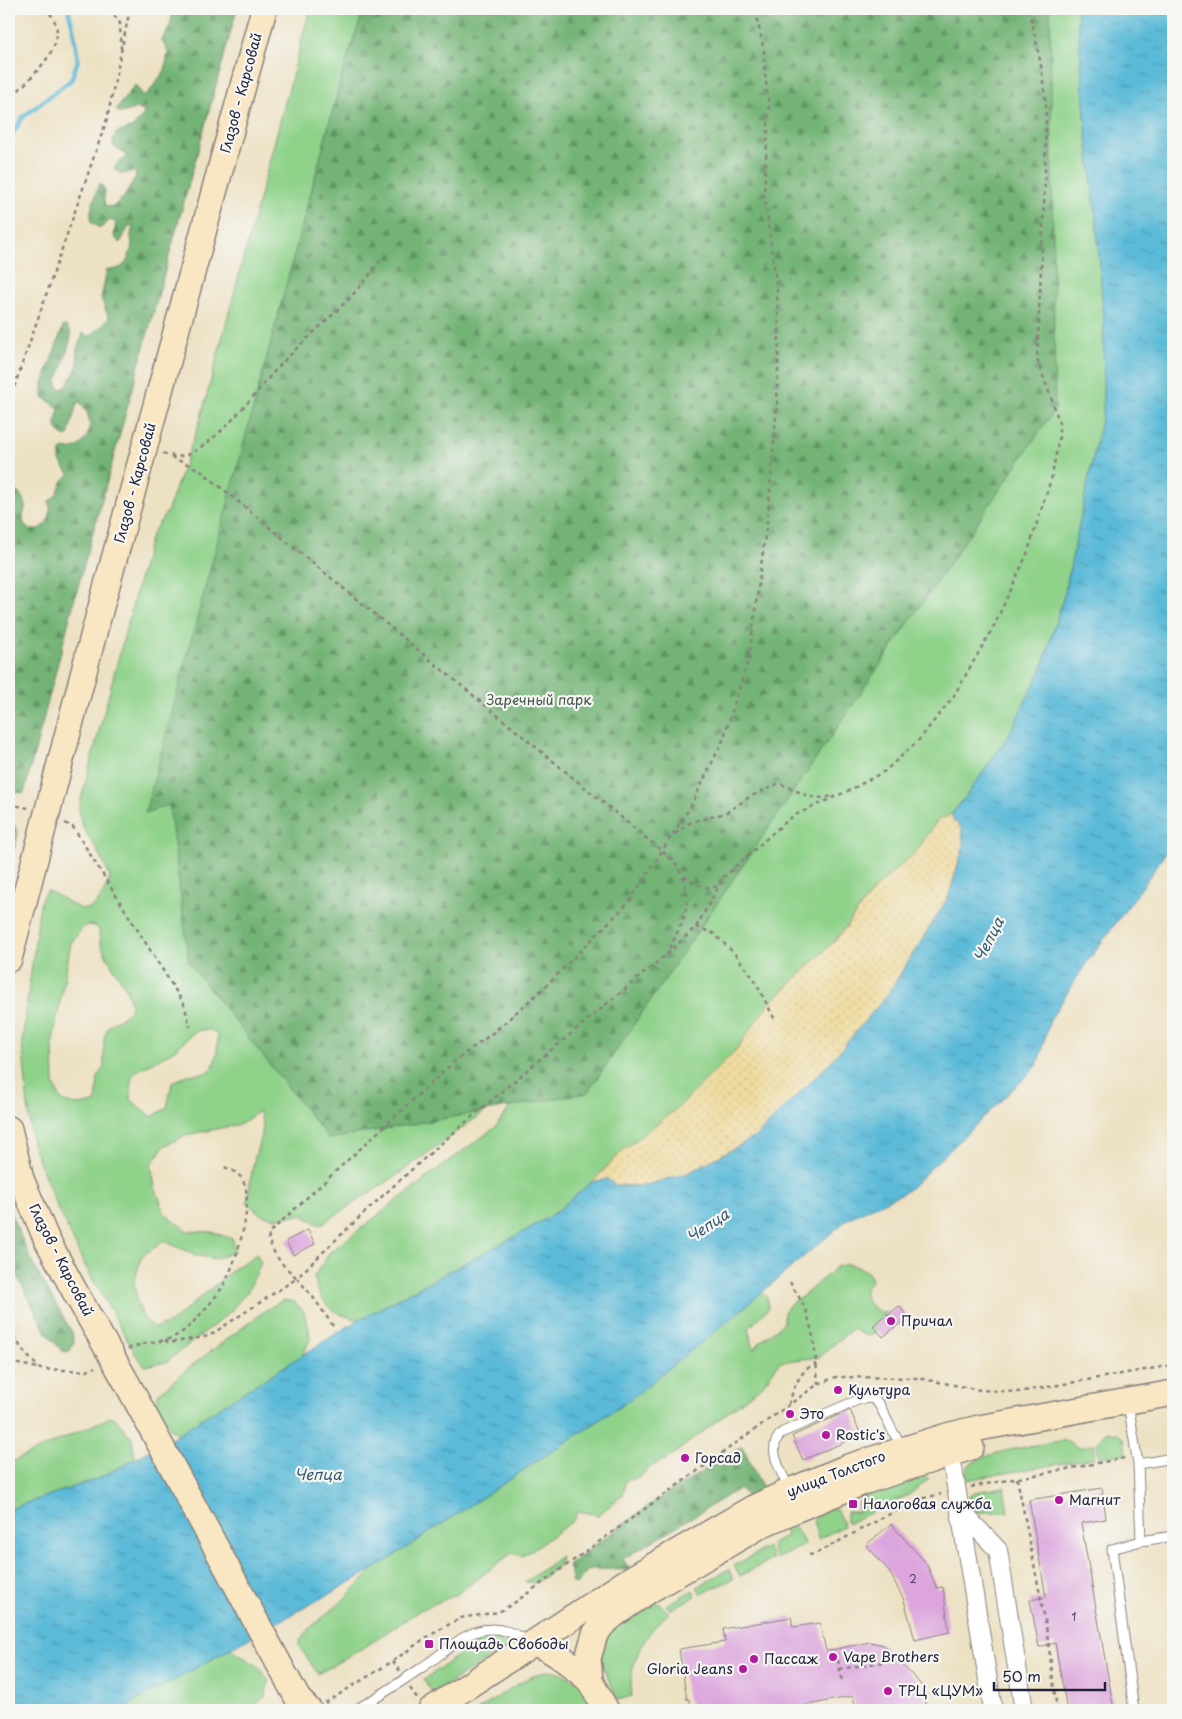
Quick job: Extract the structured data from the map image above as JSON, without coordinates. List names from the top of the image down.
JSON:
{
  "streets": {
    "main road": ["Глазов - Карсовай", "улица Толстого"]
  },
  "water": ["Чепца"],
  "parks": ["Заречный парк"],
  "places": {
    "other": [
      "Причал",
      "Культура",
      "Это",
      "Rostic's",
      "Горсад",
      "Магнит",
      "Vape Brothers",
      "Пассаж",
      "Gloria Jeans",
      "ТРЦ «ЦУМ»"
    ],
    "transit": ["Налоговая служба", "Площадь Свободы"]
  },
  "house_numbers": ["2", "1"],
  "scale_bar": "50 m"
}
